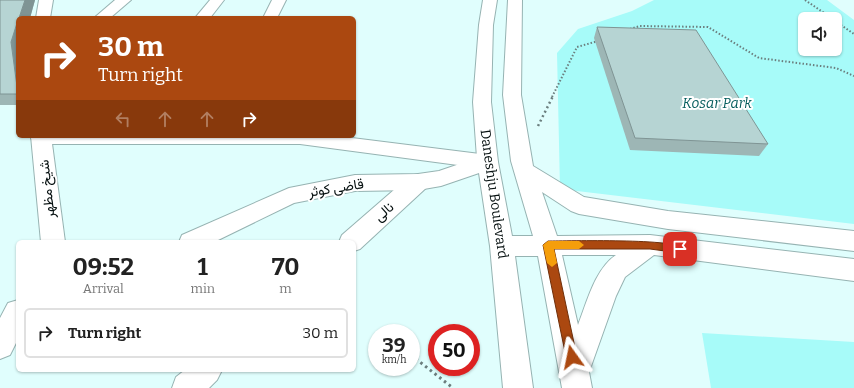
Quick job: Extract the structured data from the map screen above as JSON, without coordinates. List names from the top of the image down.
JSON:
{
  "streets": {
    "main road": [
      "قاضی کوثر",
      "شیخ مظهر",
      "Daneshju Boulevard",
      "نالی"
    ]
  },
  "crossings": [
    ["قاضی کوثر", "Daneshju Boulevard"],
    ["قاضی کوثر", "نالی"]
  ],
  "parks": ["Kosar Park"],
  "page": {
    "turn": ["30 m", "Turn right"],
    "eta": [
      "09:52",
      "Arrival",
      "1",
      "min",
      "70",
      "m"
    ],
    "list": [
      {
        "name": "Turn right",
        "value": "30 m"
      }
    ],
    "speed": "39 km/h",
    "limit": "50"
  }
}
